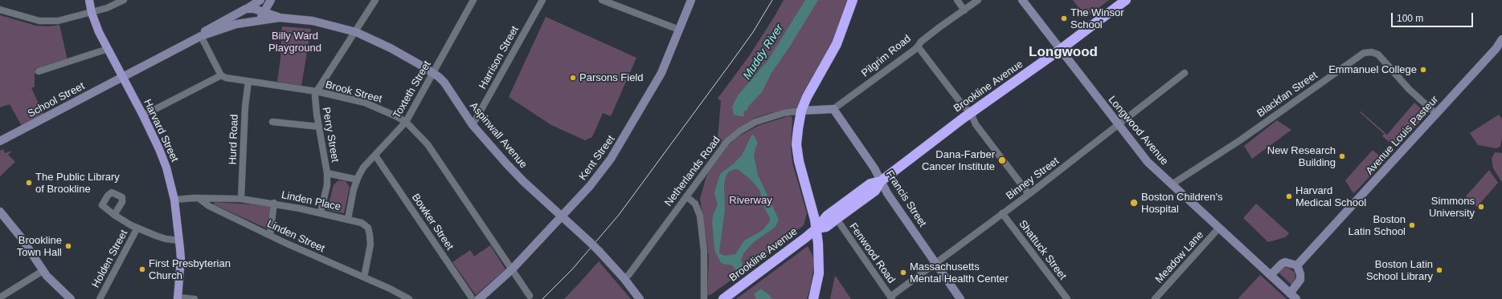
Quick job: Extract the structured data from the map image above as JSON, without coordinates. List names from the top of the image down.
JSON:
{
  "streets": {
    "highway": ["Brookline Avenue"],
    "main road": [
      "School Street",
      "Harvard Street",
      "Longwood Avenue",
      "Aspinwall Avenue",
      "Avenue Louis Pasteur",
      "Kent Street",
      "Francis Street"
    ],
    "street": [
      "Pilgrim Road",
      "Harrison Street",
      "Toxteth Street",
      "Brook Street",
      "Blackfan Street",
      "Perry Street",
      "Hurd Road",
      "Netherlands Road",
      "Binney Street",
      "Linden Place",
      "Bowker Street",
      "Linden Street",
      "Shattuck Street",
      "Fenwood Road",
      "Meadow Lane",
      "Holden Street"
    ]
  },
  "crossings": [
    ["Pilgrim Road", "Francis Street"],
    ["Harrison Street", "Aspinwall Avenue"],
    ["Brookline Avenue", "Longwood Avenue"],
    ["Brookline Avenue", "Francis Street"],
    ["Brookline Avenue", "Fenwood Road"],
    ["Toxteth Street", "Brook Street"],
    ["Toxteth Street", "Aspinwall Avenue"],
    ["Toxteth Street", "Linden Place"],
    ["Toxteth Street", "Bowker Street"],
    ["Brook Street", "Perry Street"],
    ["Brook Street", "Hurd Road"],
    ["Brook Street", "Kent Street"],
    ["Blackfan Street", "Longwood Avenue"],
    ["Blackfan Street", "Avenue Louis Pasteur"],
    ["School Street", "Harvard Street"],
    ["School Street", "Aspinwall Avenue"],
    ["Harvard Street", "Aspinwall Avenue"],
    ["Longwood Avenue", "Binney Street"],
    ["Longwood Avenue", "Meadow Lane"],
    ["Perry Street", "Linden Place"],
    ["Aspinwall Avenue", "Kent Street"],
    ["Aspinwall Avenue", "Netherlands Road"],
    ["Hurd Road", "Linden Place"],
    ["Binney Street", "Francis Street"],
    ["Binney Street", "Shattuck Street"],
    ["Binney Street", "Fenwood Road"],
    ["Linden Place", "Linden Street"]
  ],
  "districts": ["Longwood"],
  "water": ["Muddy River"],
  "parks": ["Billy Ward Playground", "Riverway"],
  "places": [
    "The Winsor School",
    "Emmanuel College",
    "Parsons Field",
    "New Research Building",
    "Dana-Farber Cancer Institute",
    "The Public Library of Brookline",
    "Harvard Medical School",
    "Boston Children's Hospital",
    "Simmons University",
    "Boston Latin School",
    "Brookline Town Hall",
    "First Presbyterian Church",
    "Boston Latin School Library",
    "Massachusetts Mental Health Center"
  ],
  "scale_bar": "100 m"
}
